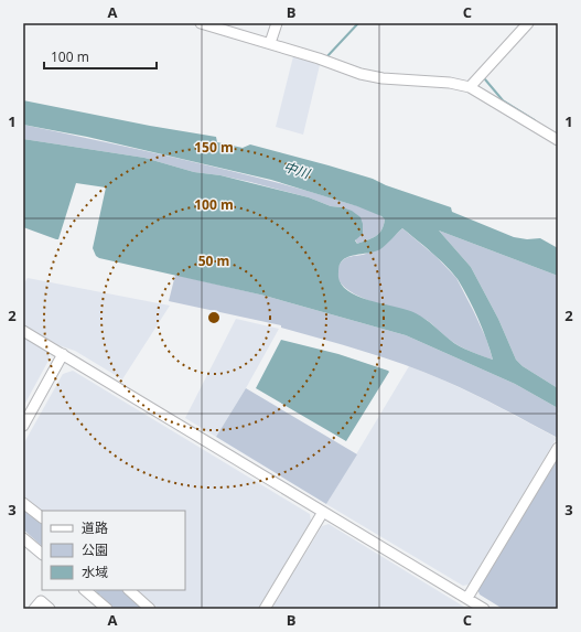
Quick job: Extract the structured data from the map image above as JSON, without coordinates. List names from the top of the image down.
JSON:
{
  "water": ["中川"],
  "legend": ["道路", "公園", "水域"],
  "scale_bar": "100 m",
  "grid": {
    "columns": ["A", "B", "C"],
    "rows": ["1", "2", "3"]
  },
  "rings": ["150 m", "100 m", "50 m"]
}
